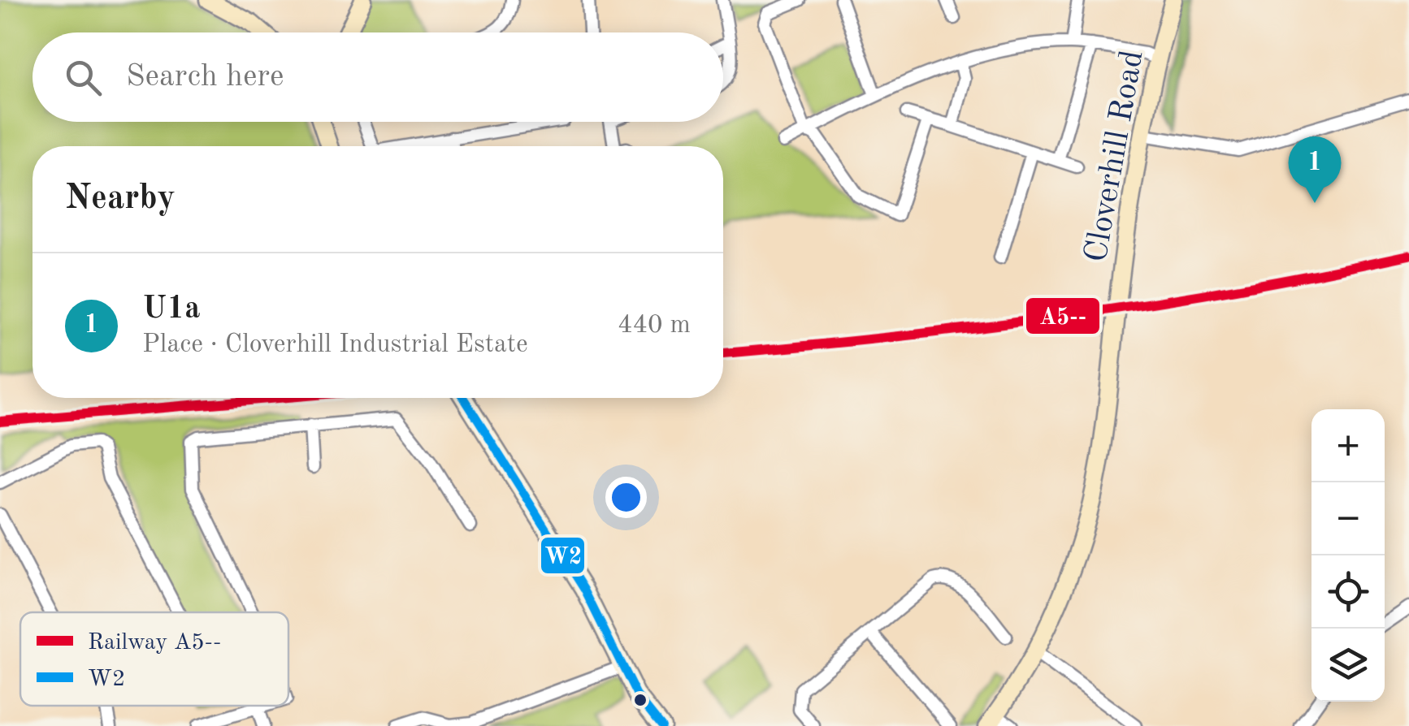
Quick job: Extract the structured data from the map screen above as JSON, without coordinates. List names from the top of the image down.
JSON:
{
  "streets": {
    "street": ["Cloverhill Road"]
  },
  "lines": ["rail line A5--", "transit line W2"],
  "legend": ["Railway A5--", "W2"],
  "page": {
    "search": "Search here",
    "pins": "1",
    "heading": "Nearby",
    "list": [
      {
        "mark": "1",
        "name": "U1a",
        "note": "Place · Cloverhill Industrial Estate",
        "value": "440 m"
      }
    ],
    "map_buttons": ["+", "−"]
  }
}
